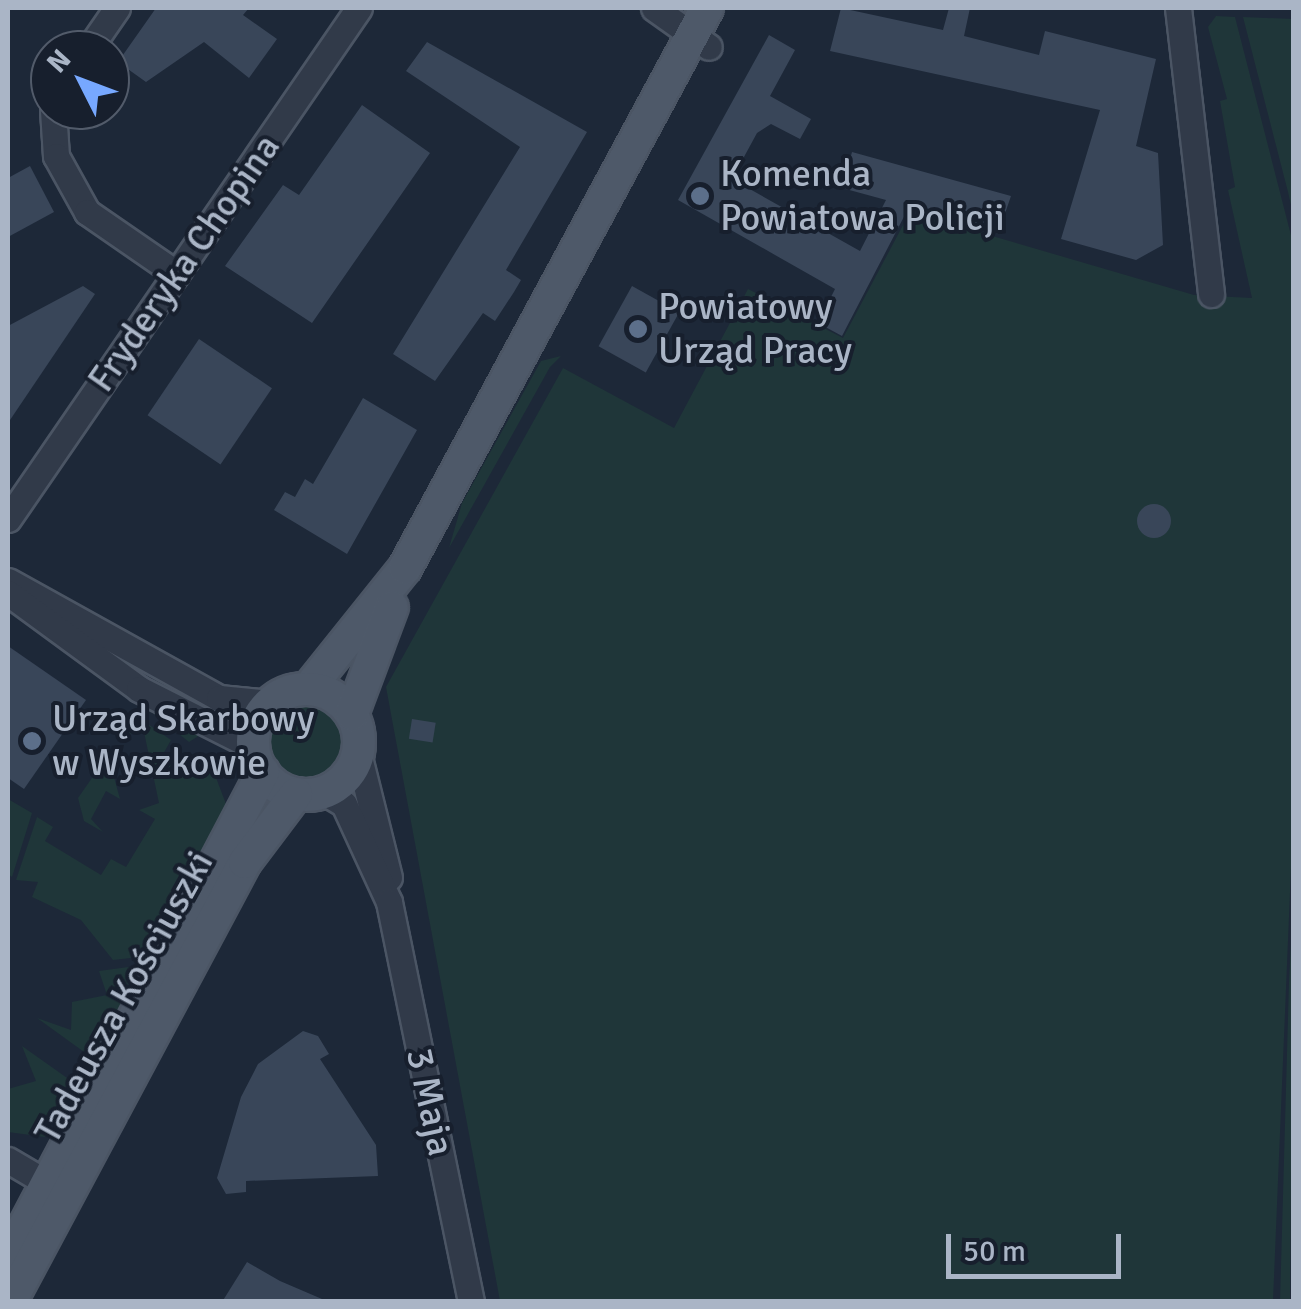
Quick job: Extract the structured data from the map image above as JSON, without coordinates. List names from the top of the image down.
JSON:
{
  "streets": {
    "main road": ["Tadeusza Kościuszki"],
    "street": ["Fryderyka Chopina", "3 Maja"]
  },
  "crossings": [
    ["Tadeusza Kościuszki", "3 Maja"]
  ],
  "places": ["Komenda Powiatowa Policji", "Powiatowy Urząd Pracy", "Urząd Skarbowy w Wyszkowie"],
  "scale_bar": "50 m",
  "north": "top left"
}
